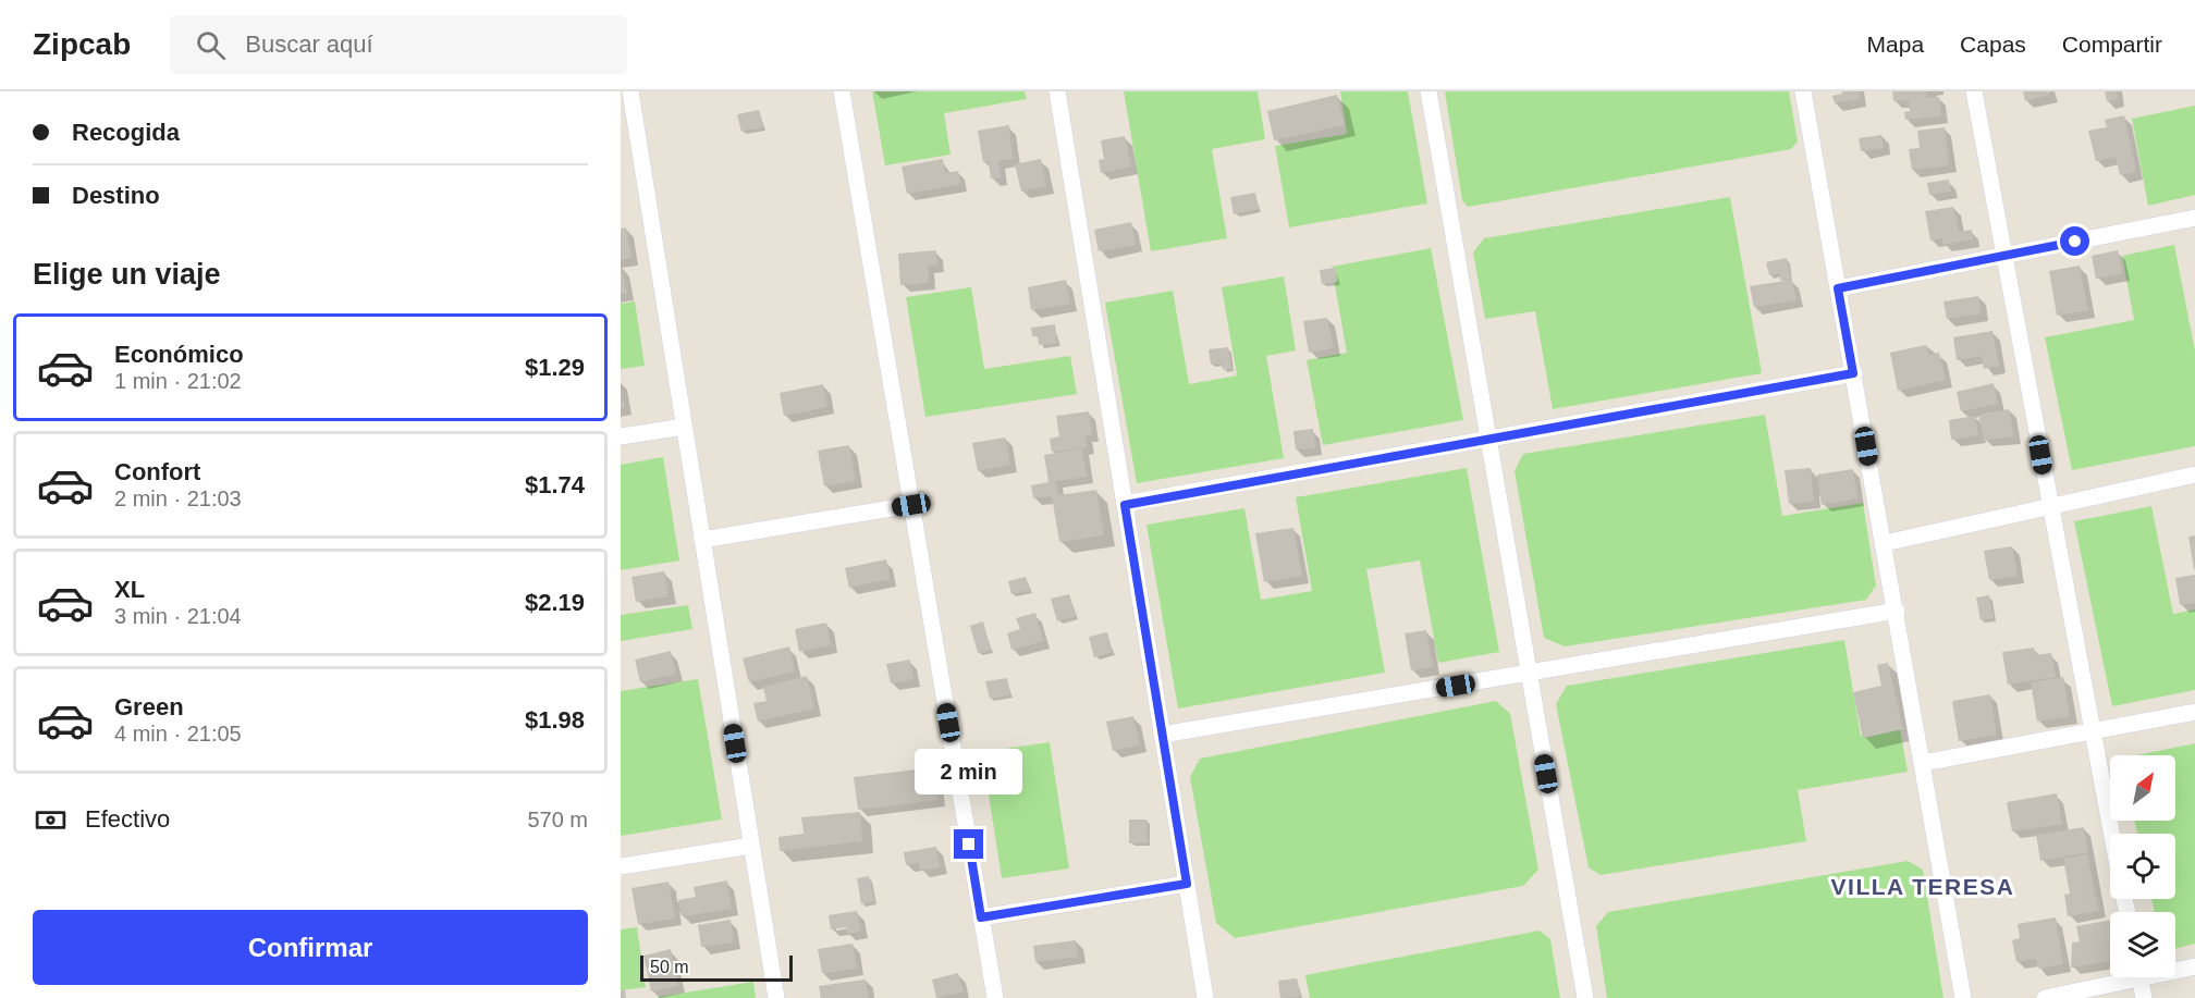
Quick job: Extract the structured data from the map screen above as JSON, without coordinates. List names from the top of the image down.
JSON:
{
  "districts": ["VILLA TERESA"],
  "scale_bar": "50 m",
  "north": "top right",
  "page": {
    "header": "Zipcab",
    "search": "Buscar aquí",
    "nav": ["Mapa", "Capas", "Compartir"],
    "banner": ["Recogida", "Destino"],
    "heading": "Elige un viaje",
    "list": [
      {
        "name": "Económico",
        "note": "1 min · 21:02",
        "value": "$1.29"
      },
      {
        "name": "Confort",
        "note": "2 min · 21:03",
        "value": "$1.74"
      },
      {
        "name": "XL",
        "note": "3 min · 21:04",
        "value": "$2.19"
      },
      {
        "name": "Green",
        "note": "4 min · 21:05",
        "value": "$1.98"
      }
    ],
    "bubble": "2 min",
    "pay": ["Efectivo", "570 m"],
    "buttons": "Confirmar",
    "scale": "50 m"
  }
}
